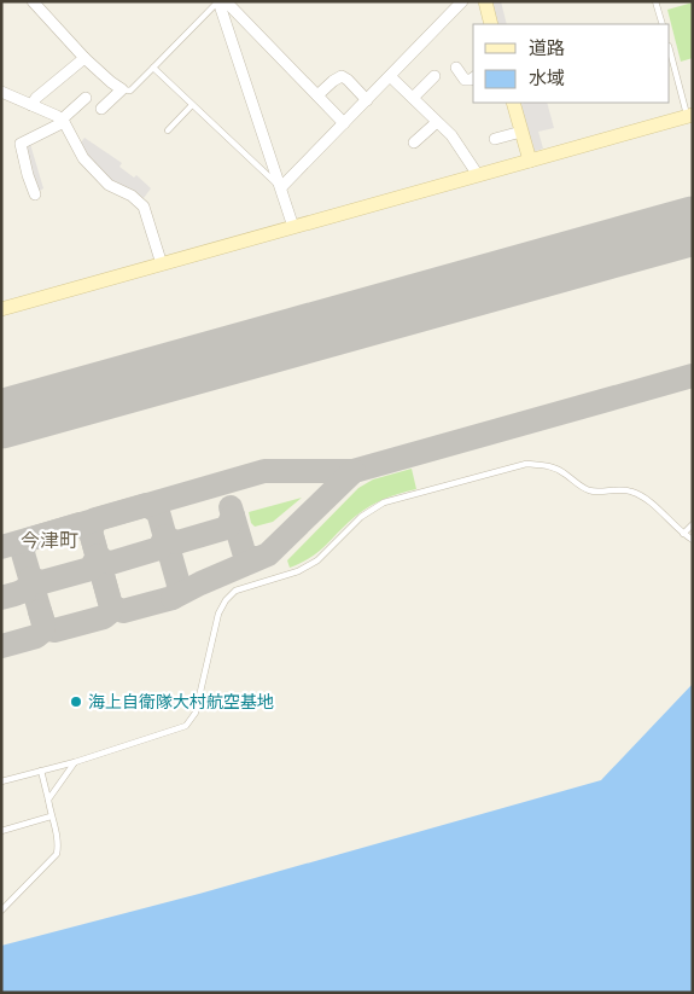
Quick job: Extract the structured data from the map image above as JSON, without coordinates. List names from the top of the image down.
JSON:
{
  "districts": ["今津町"],
  "places": ["海上自衛隊大村航空基地"],
  "legend": ["道路", "水域"]
}
